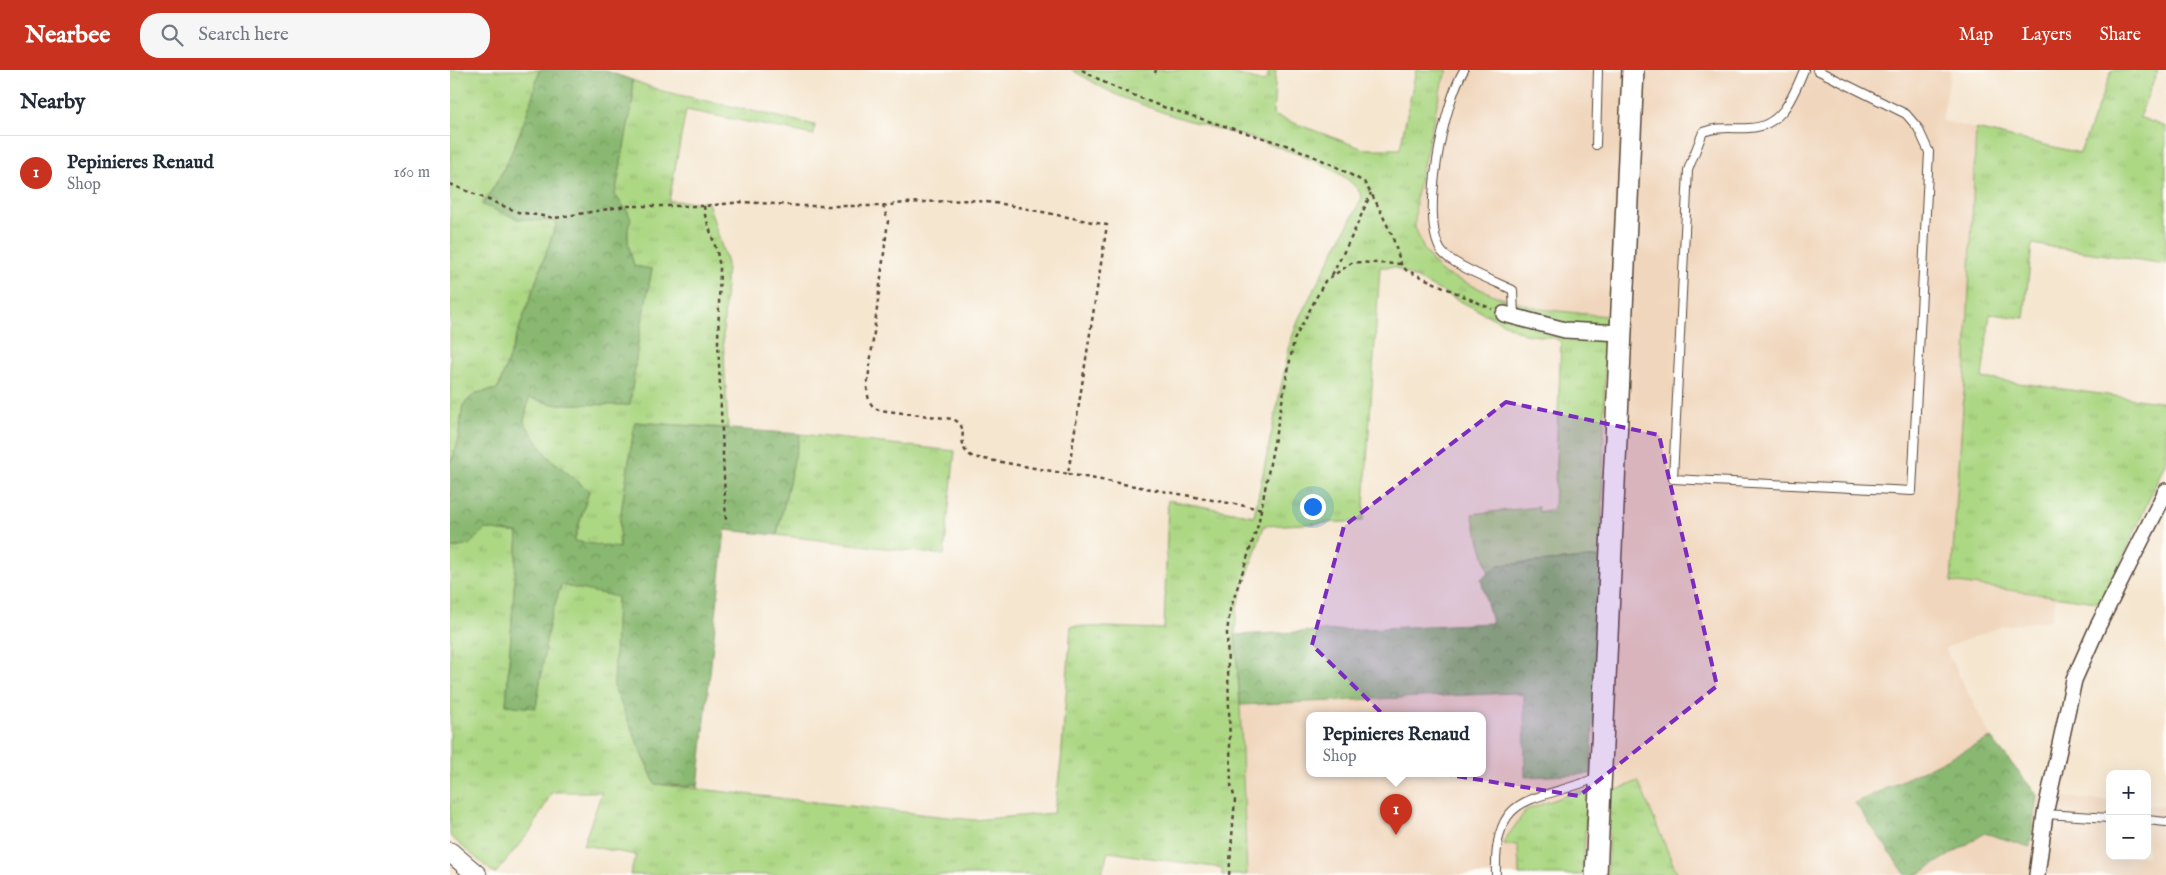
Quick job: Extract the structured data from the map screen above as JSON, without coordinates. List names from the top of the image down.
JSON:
{
  "page": {
    "header": "Nearbee",
    "search": "Search here",
    "nav": ["Map", "Layers", "Share"],
    "heading": "Nearby",
    "list": [
      {
        "mark": "1",
        "name": "Pepinieres Renaud",
        "note": "Shop",
        "value": "160 m"
      }
    ],
    "popup": ["Pepinieres Renaud", "Shop"],
    "map_buttons": ["+", "−"],
    "pins": "1"
  }
}
